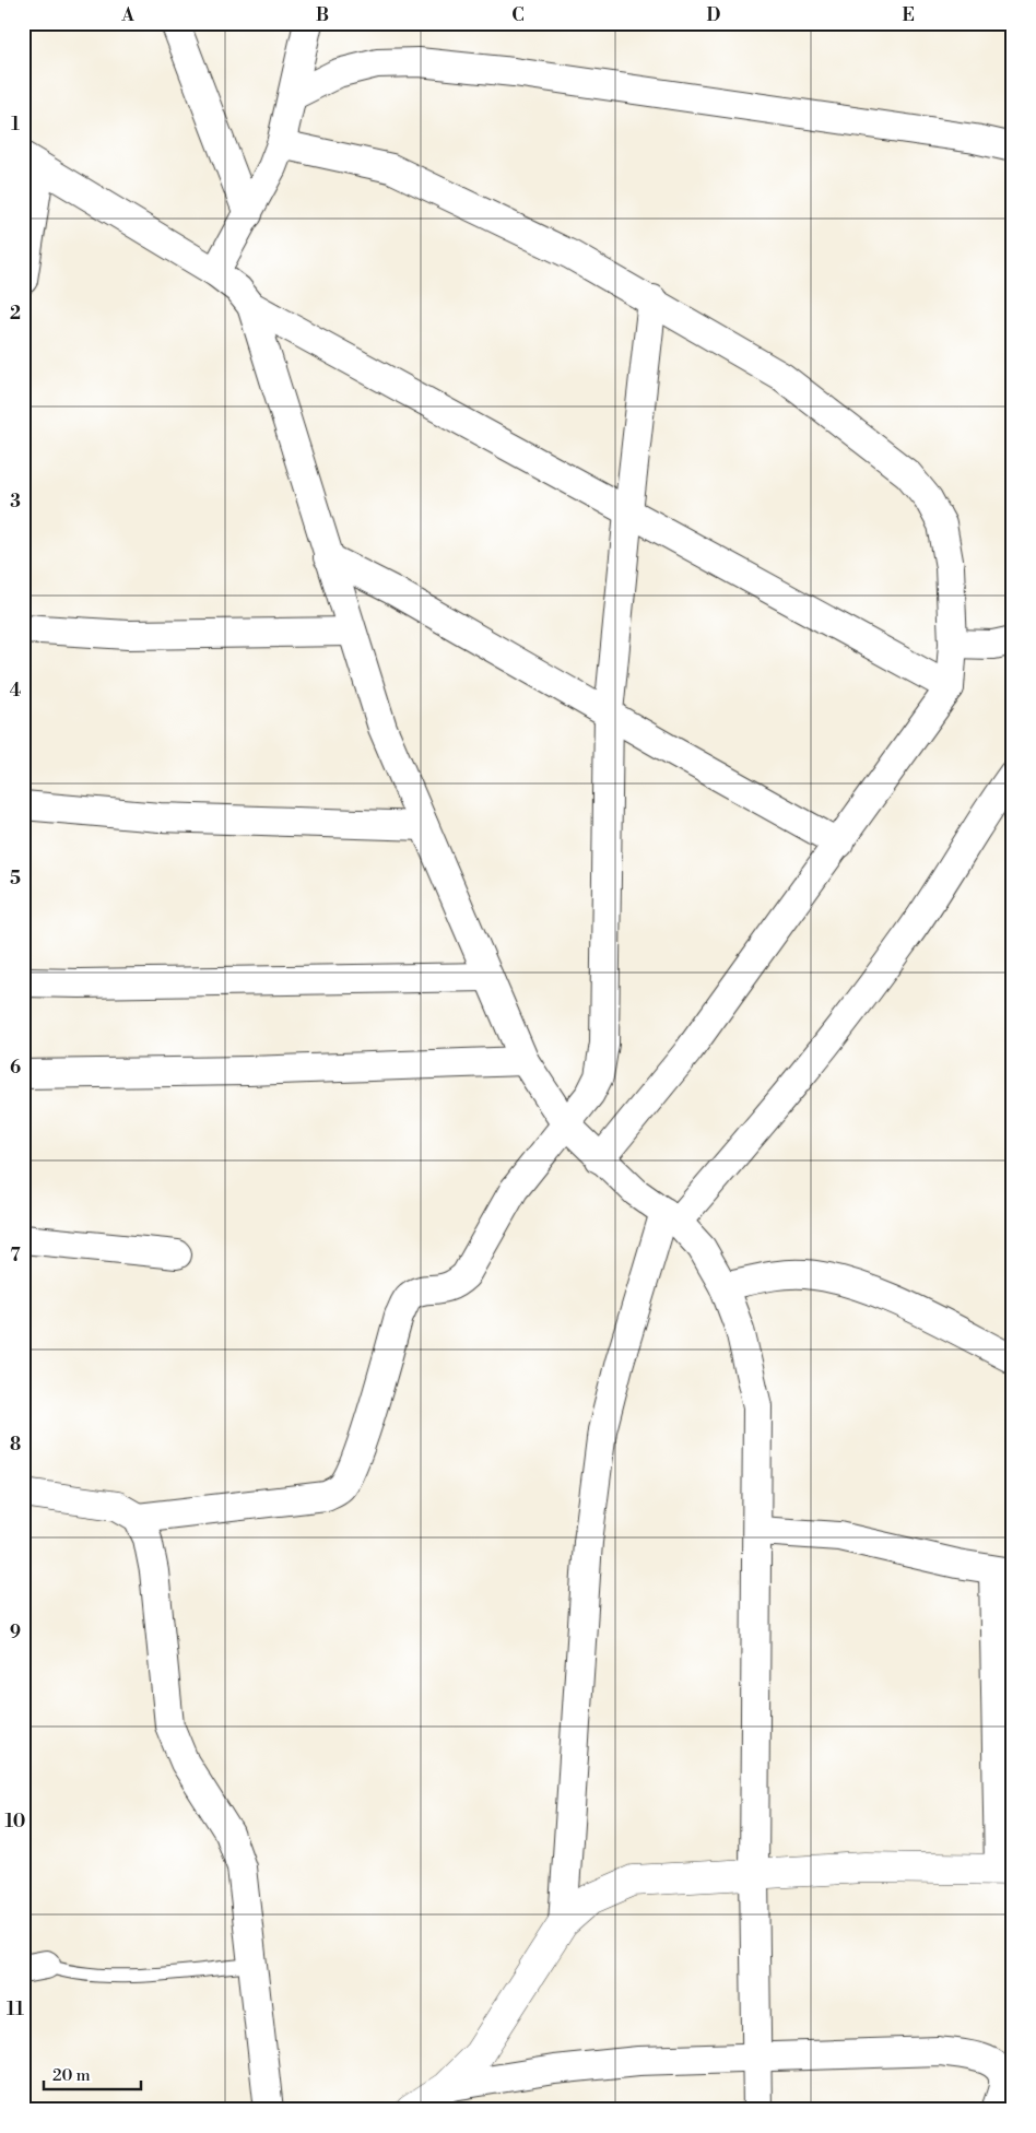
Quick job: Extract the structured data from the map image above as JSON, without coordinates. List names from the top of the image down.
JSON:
{
  "scale_bar": "20 m",
  "grid": {
    "columns": [
      "A",
      "B",
      "C",
      "D",
      "E"
    ],
    "rows": [
      "1",
      "2",
      "3",
      "4",
      "5",
      "6",
      "7",
      "8",
      "9",
      "10",
      "11"
    ]
  }
}
